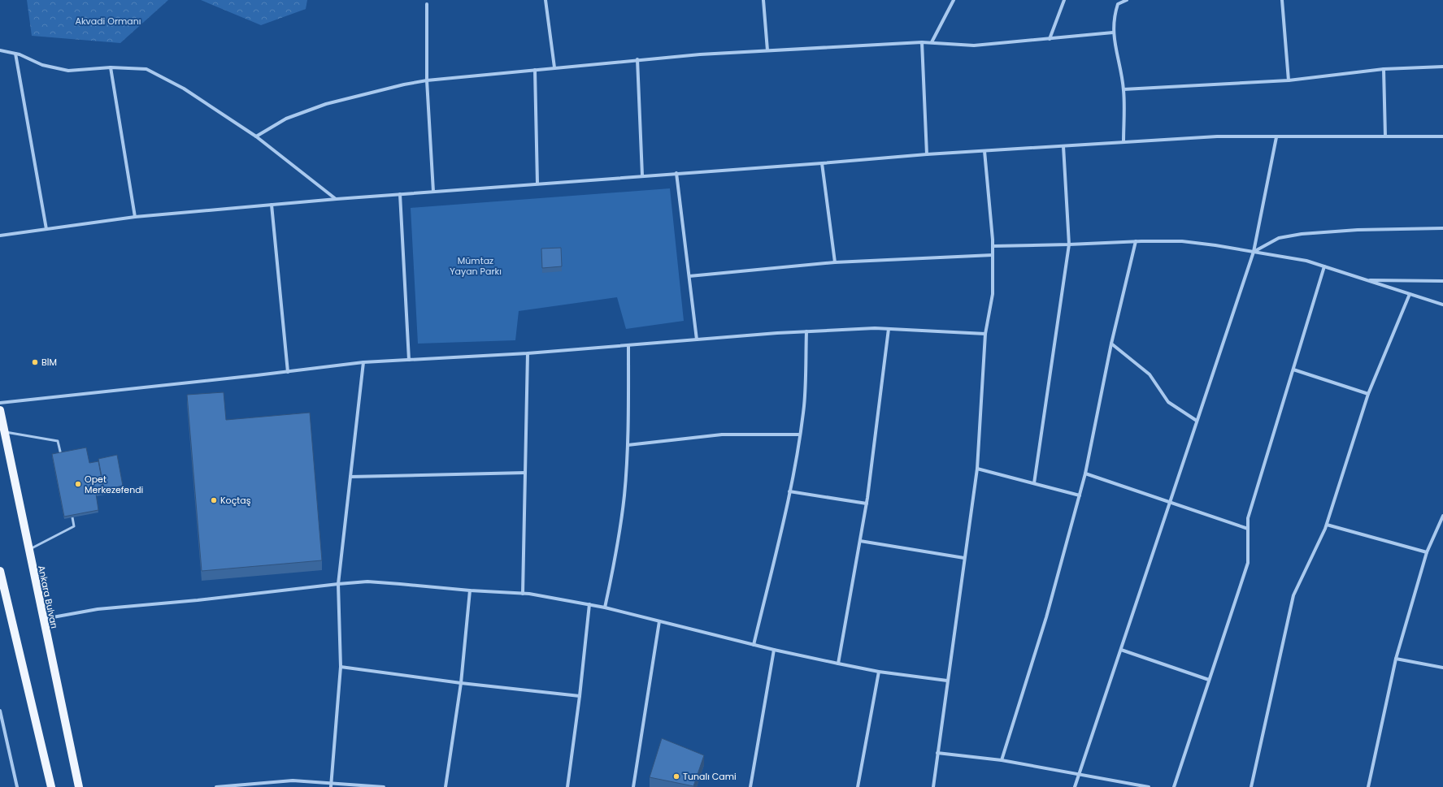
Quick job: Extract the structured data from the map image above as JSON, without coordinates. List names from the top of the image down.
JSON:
{
  "streets": {
    "main road": ["Ankara Bulvarı"]
  },
  "parks": ["Akvadi Ormanı", "Mümtaz Yayan Parkı"],
  "places": [
    "BİM",
    "Opet Merkezefendi",
    "Koçtaş",
    "Tunalı Cami"
  ]
}
